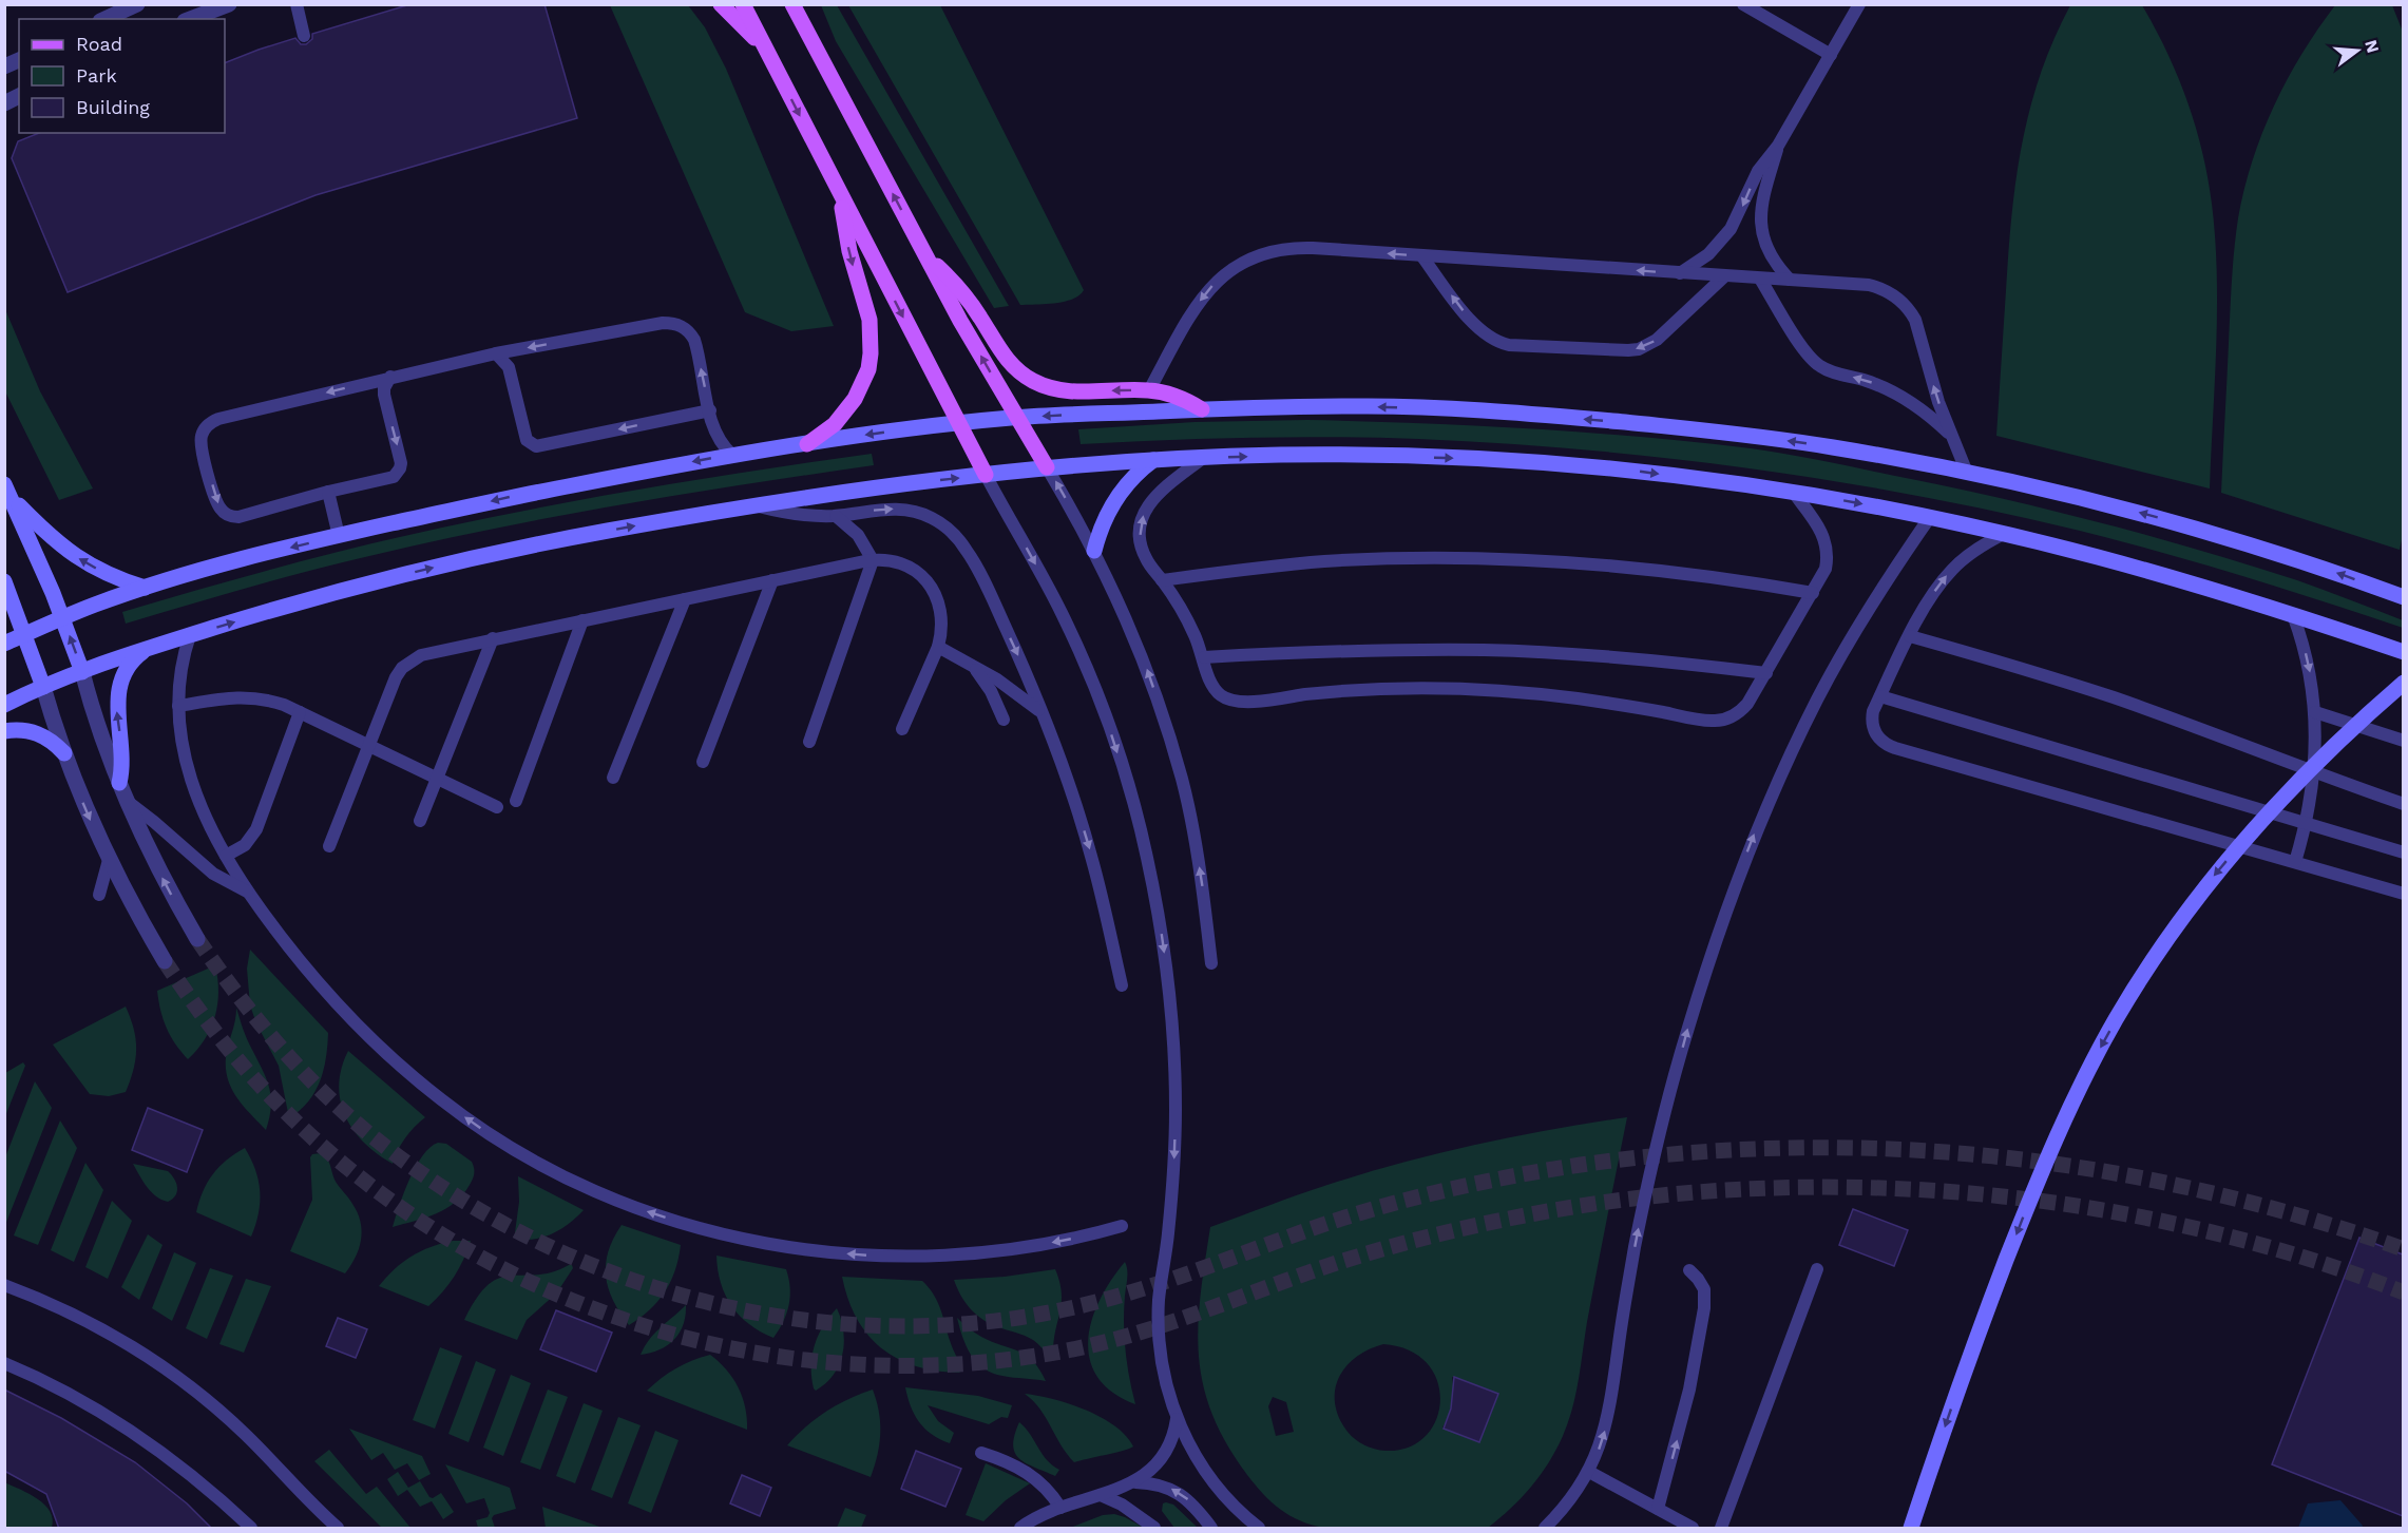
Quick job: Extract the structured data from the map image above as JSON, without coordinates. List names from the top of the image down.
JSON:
{
  "legend": ["Road", "Park", "Building"],
  "north": "right"
}
